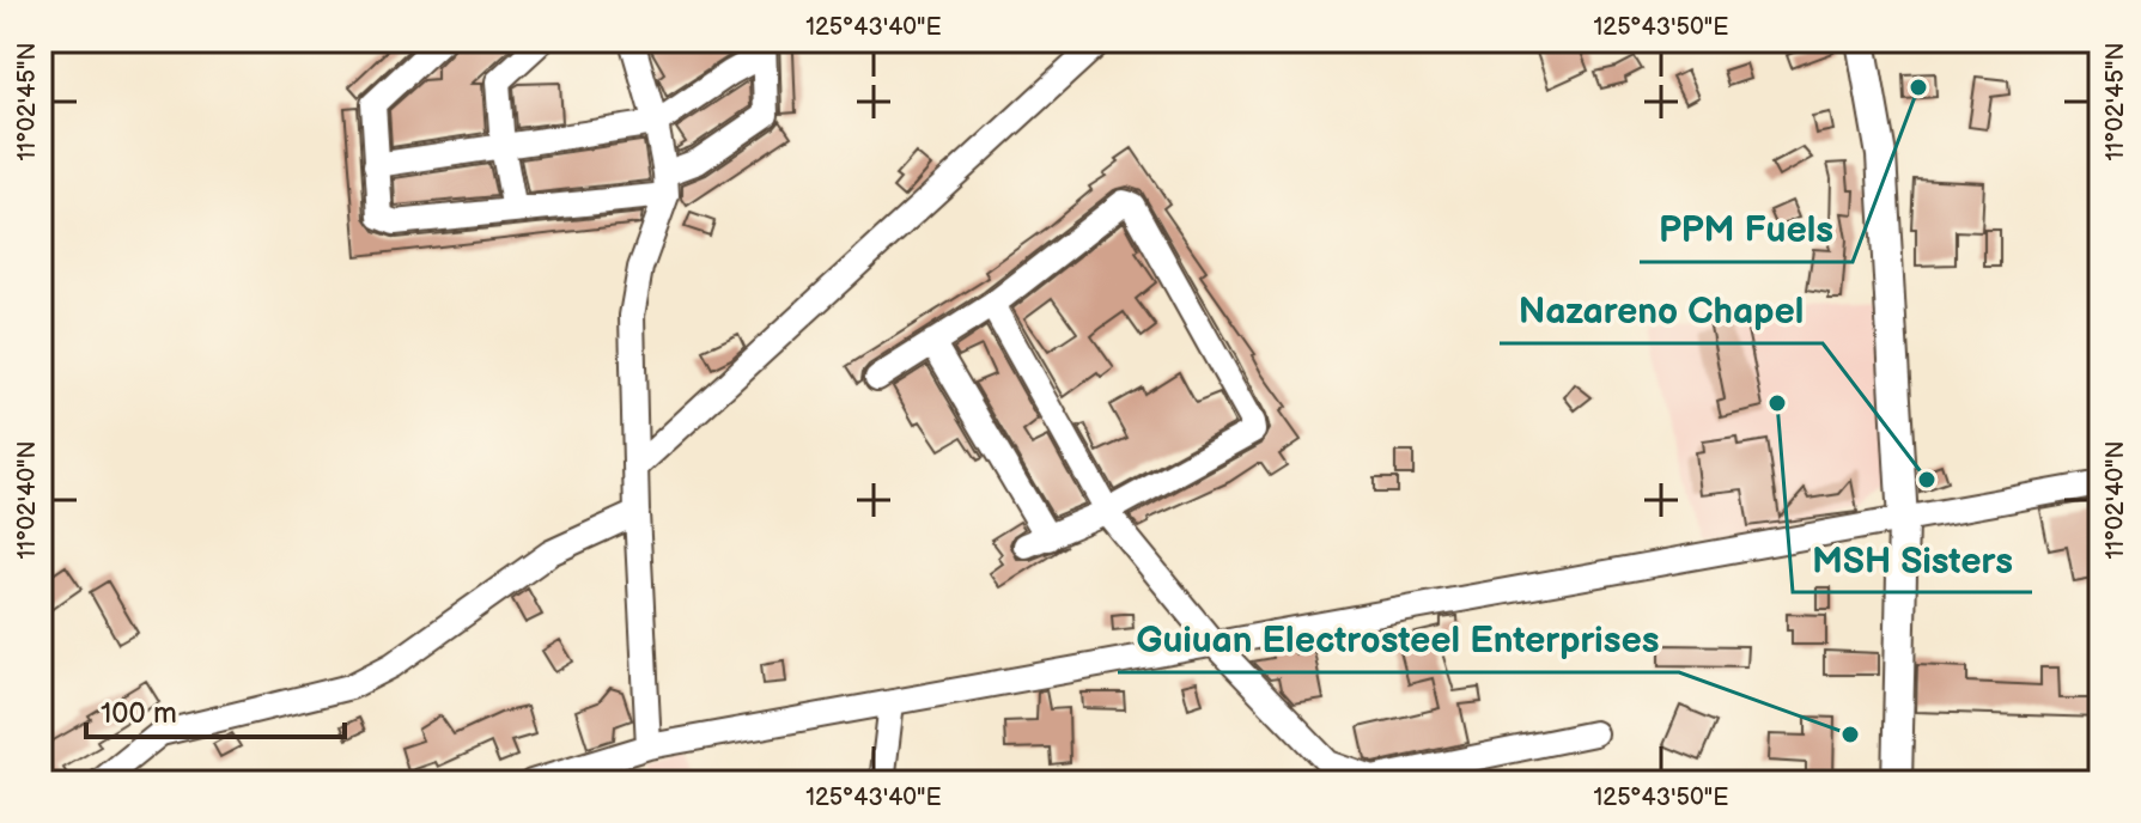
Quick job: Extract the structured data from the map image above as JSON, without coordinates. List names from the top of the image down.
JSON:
{
  "places": [
    "PPM Fuels",
    "MSH Sisters",
    "Nazareno Chapel",
    "Guiuan Electrosteel Enterprises"
  ],
  "scale_bar": "100 m",
  "coordinates": [
    "125°43'40\"E",
    "125°43'50\"E",
    "11°02'45\"N",
    "11°02'40\"N"
  ]
}
